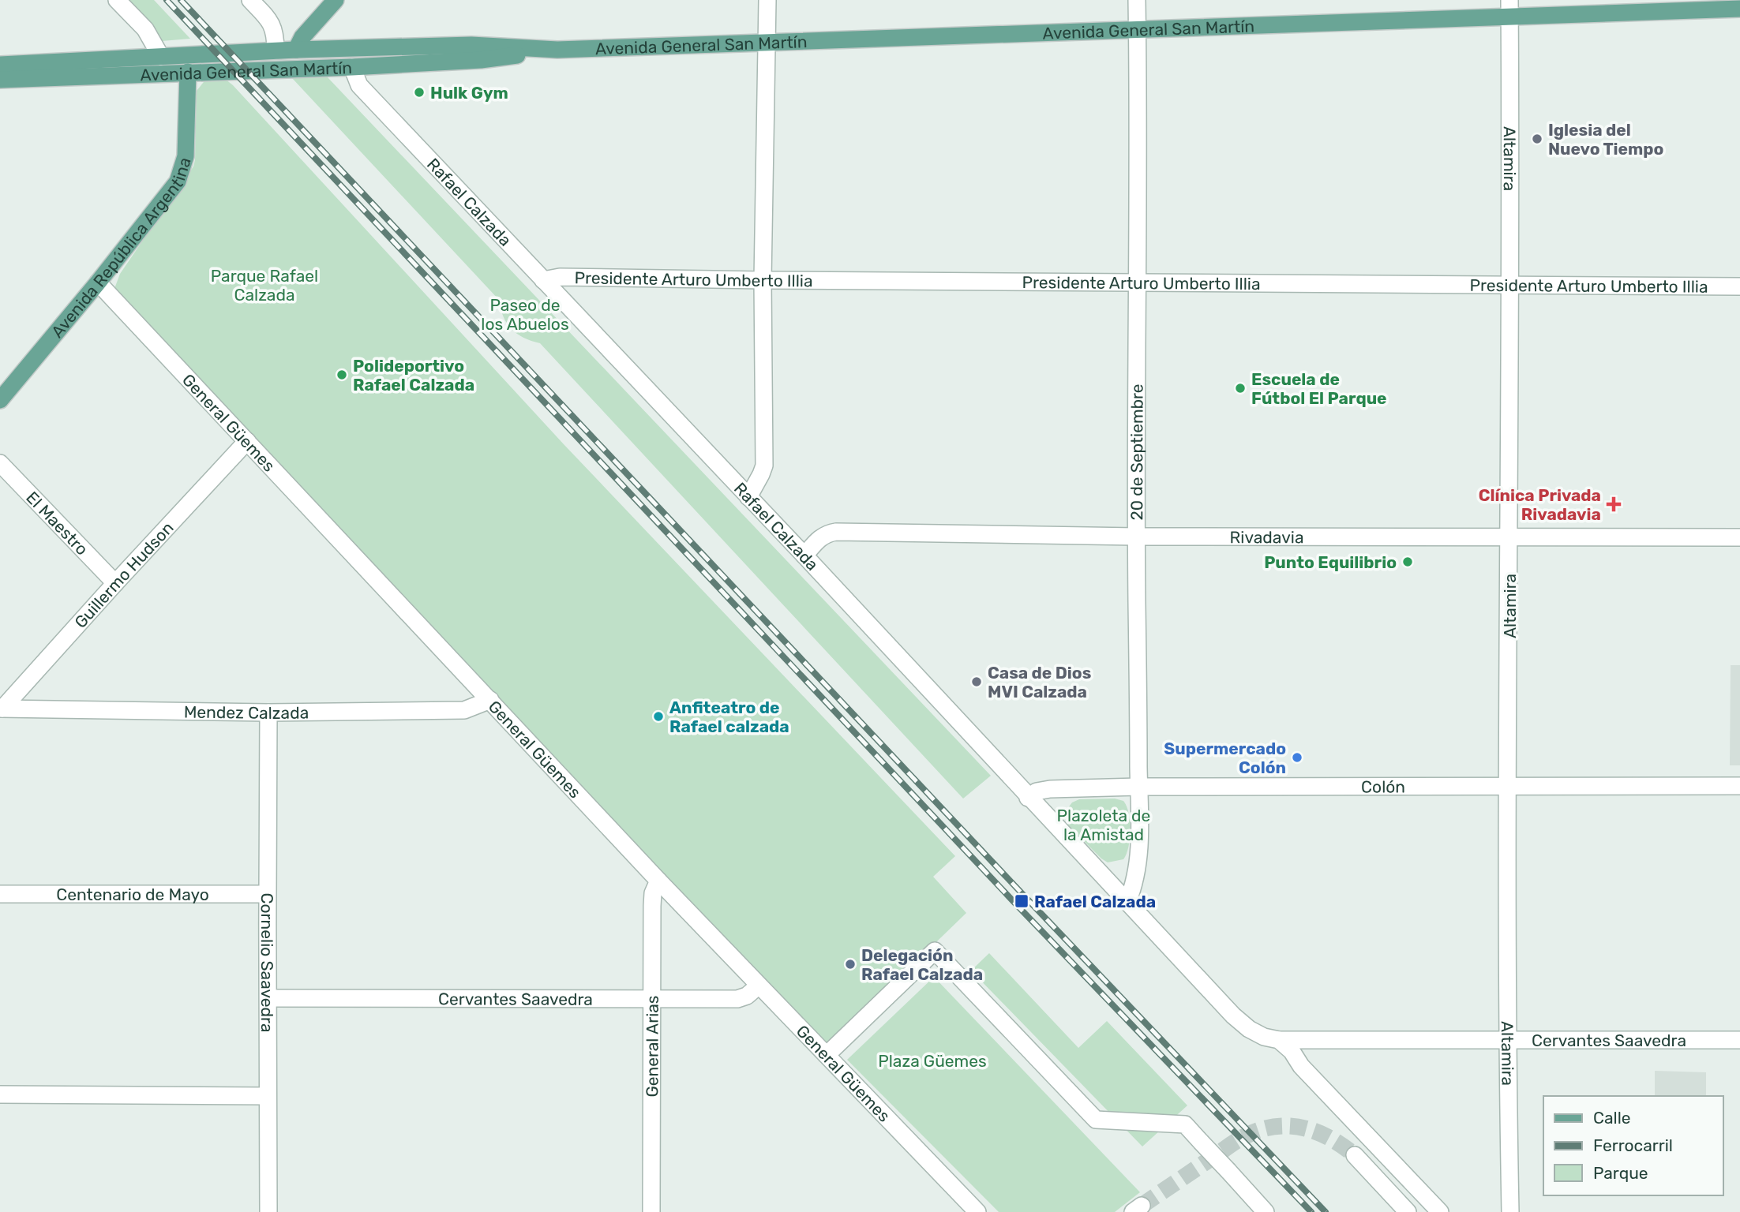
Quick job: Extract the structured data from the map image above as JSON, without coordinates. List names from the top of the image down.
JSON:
{
  "streets": {
    "main road": ["Avenida General San Martín", "Avenida República Argentina"],
    "street": [
      "Altamira",
      "Rafael Calzada",
      "Presidente Arturo Umberto Illia",
      "General Güemes",
      "20 de Septiembre",
      "El Maestro",
      "Rivadavia",
      "Guillermo Hudson",
      "Mendez Calzada",
      "Colón",
      "Centenario de Mayo",
      "Cornelio Saavedra",
      "Cervantes Saavedra",
      "General Arias"
    ]
  },
  "crossings": [
    ["Avenida General San Martín", "Altamira"],
    ["Avenida General San Martín", "Rafael Calzada"],
    ["Avenida General San Martín", "Avenida República Argentina"],
    ["Avenida General San Martín", "20 de Septiembre"],
    ["Altamira", "Presidente Arturo Umberto Illia"],
    ["Altamira", "Rivadavia"],
    ["Altamira", "Colón"],
    ["Altamira", "Cervantes Saavedra"],
    ["Rafael Calzada", "Presidente Arturo Umberto Illia"],
    ["Rafael Calzada", "20 de Septiembre"],
    ["Rafael Calzada", "Rivadavia"],
    ["Rafael Calzada", "Colón"],
    ["Rafael Calzada", "Cervantes Saavedra"],
    ["Avenida República Argentina", "General Güemes"],
    ["Presidente Arturo Umberto Illia", "20 de Septiembre"],
    ["General Güemes", "Guillermo Hudson"],
    ["General Güemes", "Mendez Calzada"],
    ["General Güemes", "Cervantes Saavedra"],
    ["General Güemes", "General Arias"],
    ["20 de Septiembre", "Rivadavia"],
    ["20 de Septiembre", "Colón"],
    ["El Maestro", "Guillermo Hudson"],
    ["Guillermo Hudson", "Mendez Calzada"],
    ["Mendez Calzada", "Cornelio Saavedra"],
    ["Centenario de Mayo", "Cornelio Saavedra"],
    ["Cornelio Saavedra", "Cervantes Saavedra"],
    ["Cervantes Saavedra", "General Arias"]
  ],
  "parks": [
    "Parque Rafael Calzada",
    "Paseo de los Abuelos",
    "Plazoleta de la Amistad",
    "Plaza Güemes"
  ],
  "places": {
    "other": [
      "Hulk Gym",
      "Iglesia del Nuevo Tiempo",
      "Polideportivo Rafael Calzada",
      "Escuela de Fútbol El Parque",
      "Punto Equilibrio",
      "Casa de Dios MVI Calzada",
      "Anfiteatro de Rafael calzada",
      "Supermercado Colón",
      "Delegación Rafael Calzada"
    ],
    "health": ["Clínica Privada Rivadavia"],
    "transit": ["Rafael Calzada"]
  },
  "legend": ["Calle", "Ferrocarril", "Parque"]
}
